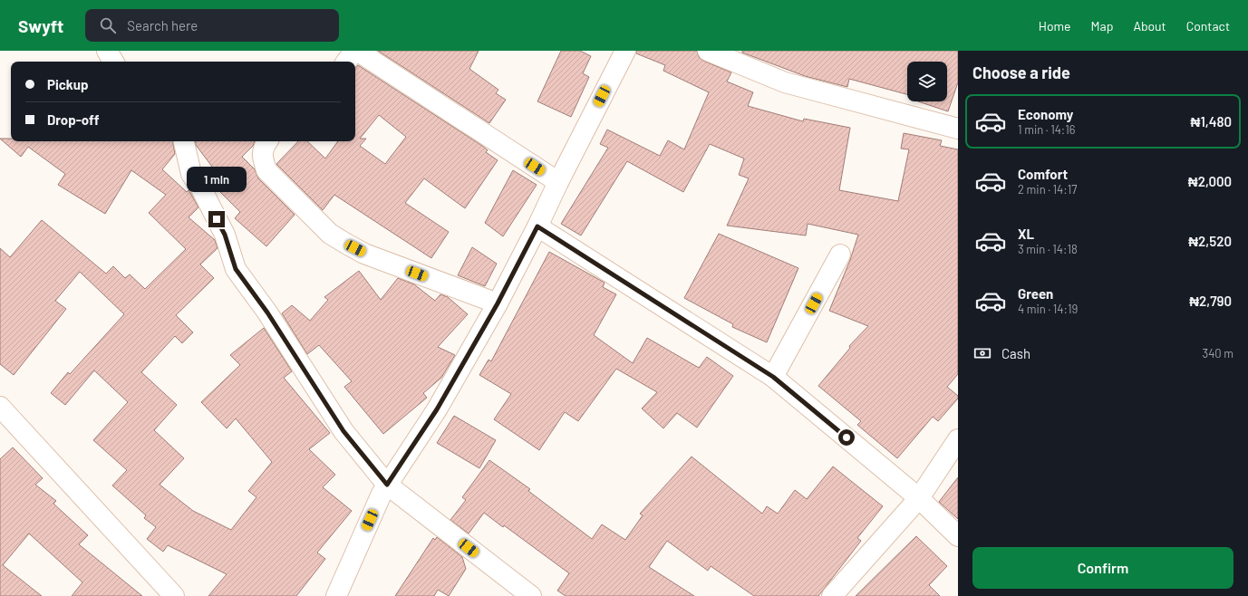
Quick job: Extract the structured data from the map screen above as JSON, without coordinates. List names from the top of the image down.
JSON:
{
  "page": {
    "header": "Swyft",
    "search": "Search here",
    "nav": [
      "Home",
      "Map",
      "About",
      "Contact"
    ],
    "heading": "Choose a ride",
    "banner": ["Pickup", "Drop-off"],
    "list": [
      {
        "name": "Economy",
        "note": "1 min · 14:16",
        "value": "₦1,480"
      },
      {
        "name": "Comfort",
        "note": "2 min · 14:17",
        "value": "₦2,000"
      },
      {
        "name": "XL",
        "note": "3 min · 14:18",
        "value": "₦2,520"
      },
      {
        "name": "Green",
        "note": "4 min · 14:19",
        "value": "₦2,790"
      }
    ],
    "bubble": "1 min",
    "pay": ["Cash", "340 m"],
    "buttons": "Confirm"
  }
}
